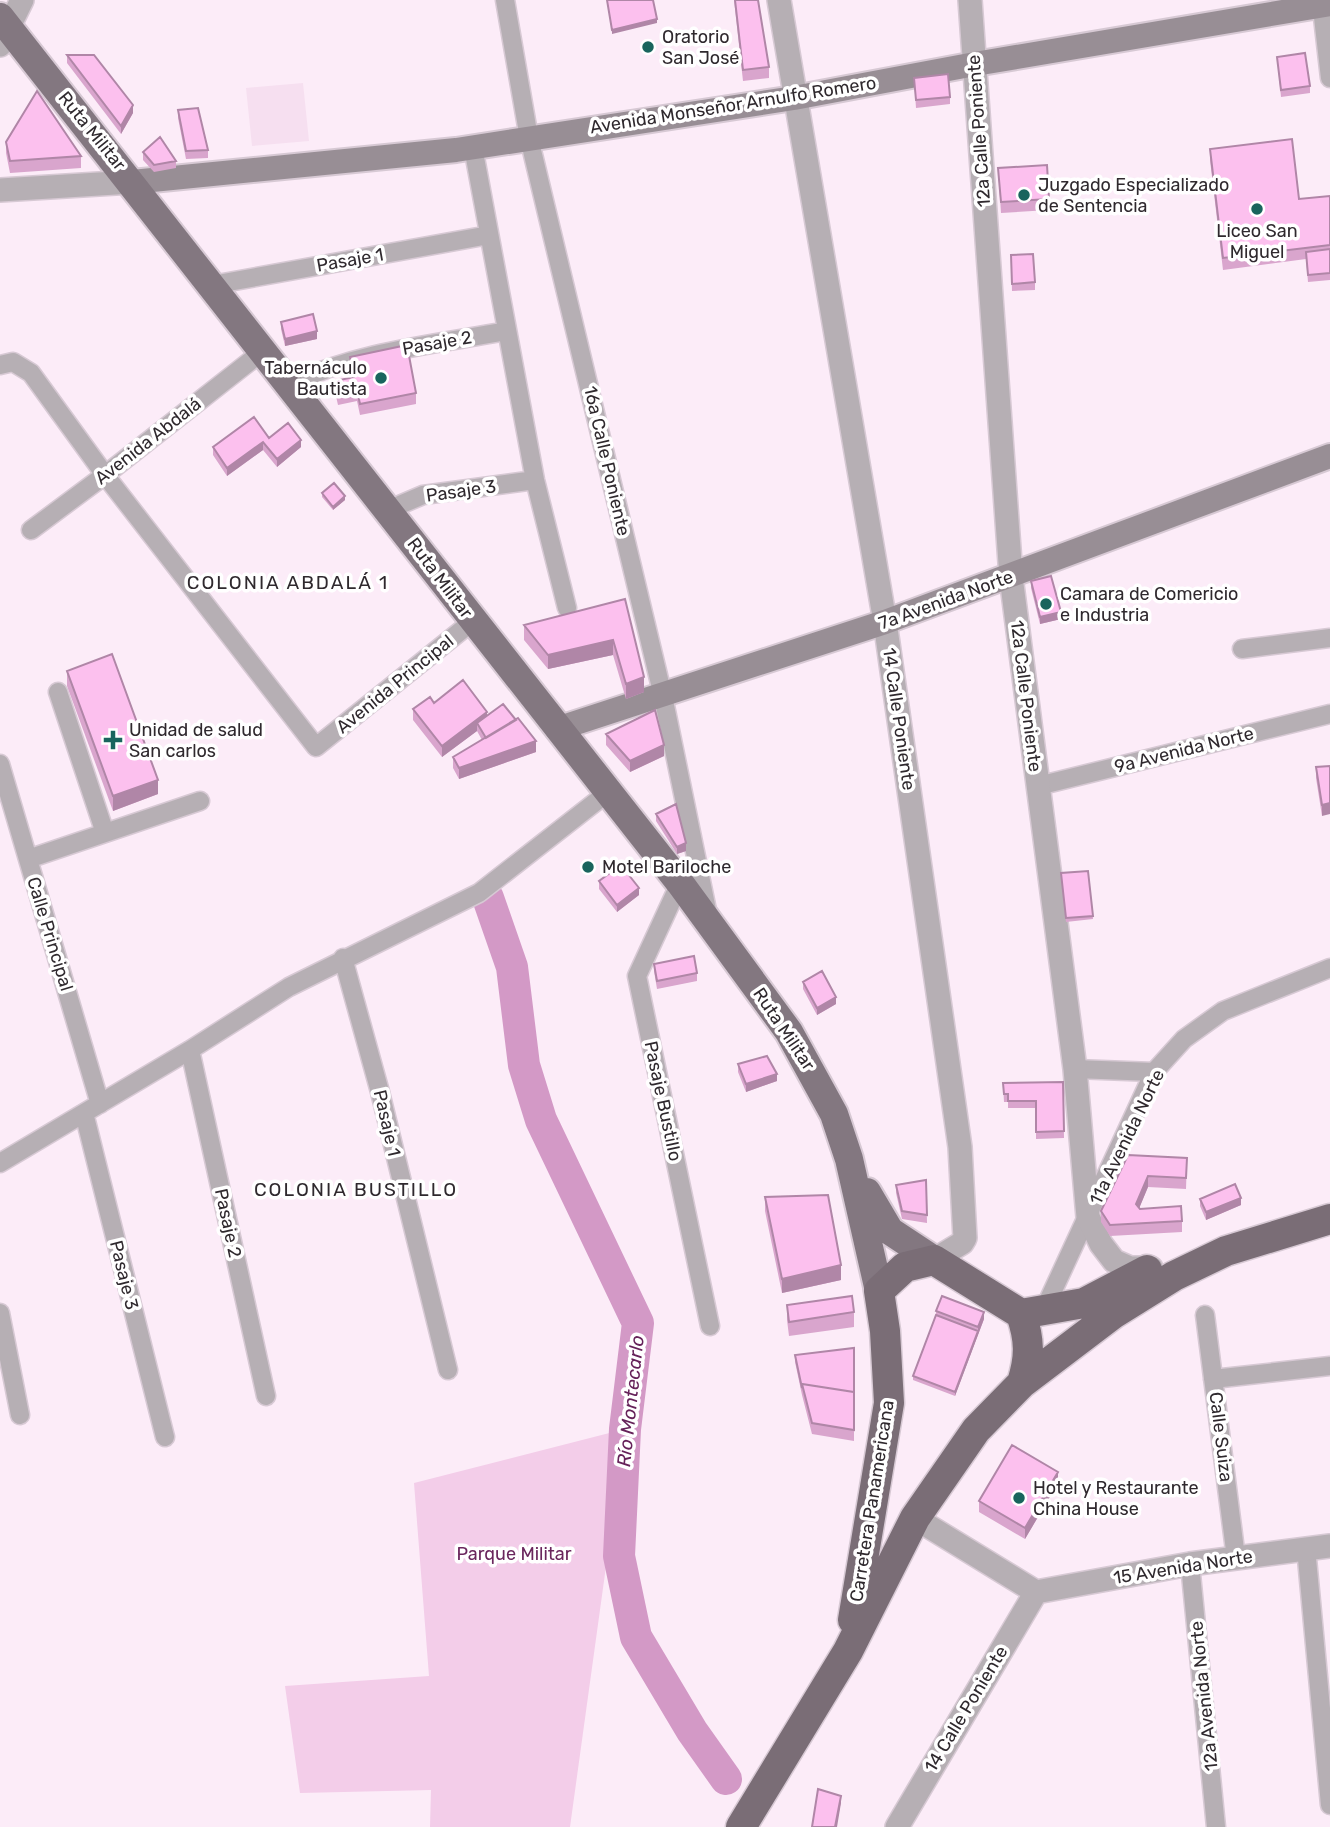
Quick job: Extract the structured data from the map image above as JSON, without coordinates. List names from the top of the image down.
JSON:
{
  "streets": {
    "highway": ["Carretera Panamericana"],
    "main road": ["Avenida Monseñor Arnulfo Romero", "Ruta Militar", "7a Avenida Norte"],
    "street": [
      "12a Calle Poniente",
      "Pasaje 1",
      "Pasaje 2",
      "Avenida Abdalá",
      "16a Calle Poniente",
      "Pasaje 3",
      "Avenida Principal",
      "14 Calle Poniente",
      "9a Avenida Norte",
      "Calle Principal",
      "Pasaje Bustillo",
      "11a Avenida Norte",
      "Calle Suiza",
      "15 Avenida Norte",
      "12a Avenida Norte"
    ]
  },
  "crossings": [
    ["Avenida Monseñor Arnulfo Romero", "Ruta Militar"],
    ["Avenida Monseñor Arnulfo Romero", "12a Calle Poniente"],
    ["Avenida Monseñor Arnulfo Romero", "16a Calle Poniente"],
    ["Avenida Monseñor Arnulfo Romero", "14 Calle Poniente"],
    ["Ruta Militar", "Pasaje 1"],
    ["Ruta Militar", "Pasaje 2"],
    ["Ruta Militar", "Avenida Abdalá"],
    ["Ruta Militar", "16a Calle Poniente"],
    ["Ruta Militar", "Pasaje 3"],
    ["Ruta Militar", "7a Avenida Norte"],
    ["Ruta Militar", "Avenida Principal"],
    ["Ruta Militar", "14 Calle Poniente"],
    ["Ruta Militar", "Pasaje Bustillo"],
    ["Ruta Militar", "Carretera Panamericana"],
    ["12a Calle Poniente", "7a Avenida Norte"],
    ["12a Calle Poniente", "9a Avenida Norte"],
    ["12a Calle Poniente", "11a Avenida Norte"],
    ["Avenida Abdalá", "Avenida Principal"],
    ["16a Calle Poniente", "7a Avenida Norte"],
    ["7a Avenida Norte", "14 Calle Poniente"],
    ["14 Calle Poniente", "15 Avenida Norte"],
    ["Calle Suiza", "15 Avenida Norte"],
    ["15 Avenida Norte", "12a Avenida Norte"]
  ],
  "districts": ["COLONIA ABDALÁ 1", "COLONIA BUSTILLO"],
  "water": ["Río Montecarlo"],
  "parks": ["Parque Militar"],
  "places": {
    "other": [
      "Oratorio San José",
      "Juzgado Especializado de Sentencia",
      "Liceo San Miguel",
      "Tabernáculo Bautista",
      "Camara de Comericio e Industria",
      "Motel Bariloche",
      "Hotel y Restaurante China House"
    ],
    "health": ["Unidad de salud San carlos"]
  }
}
